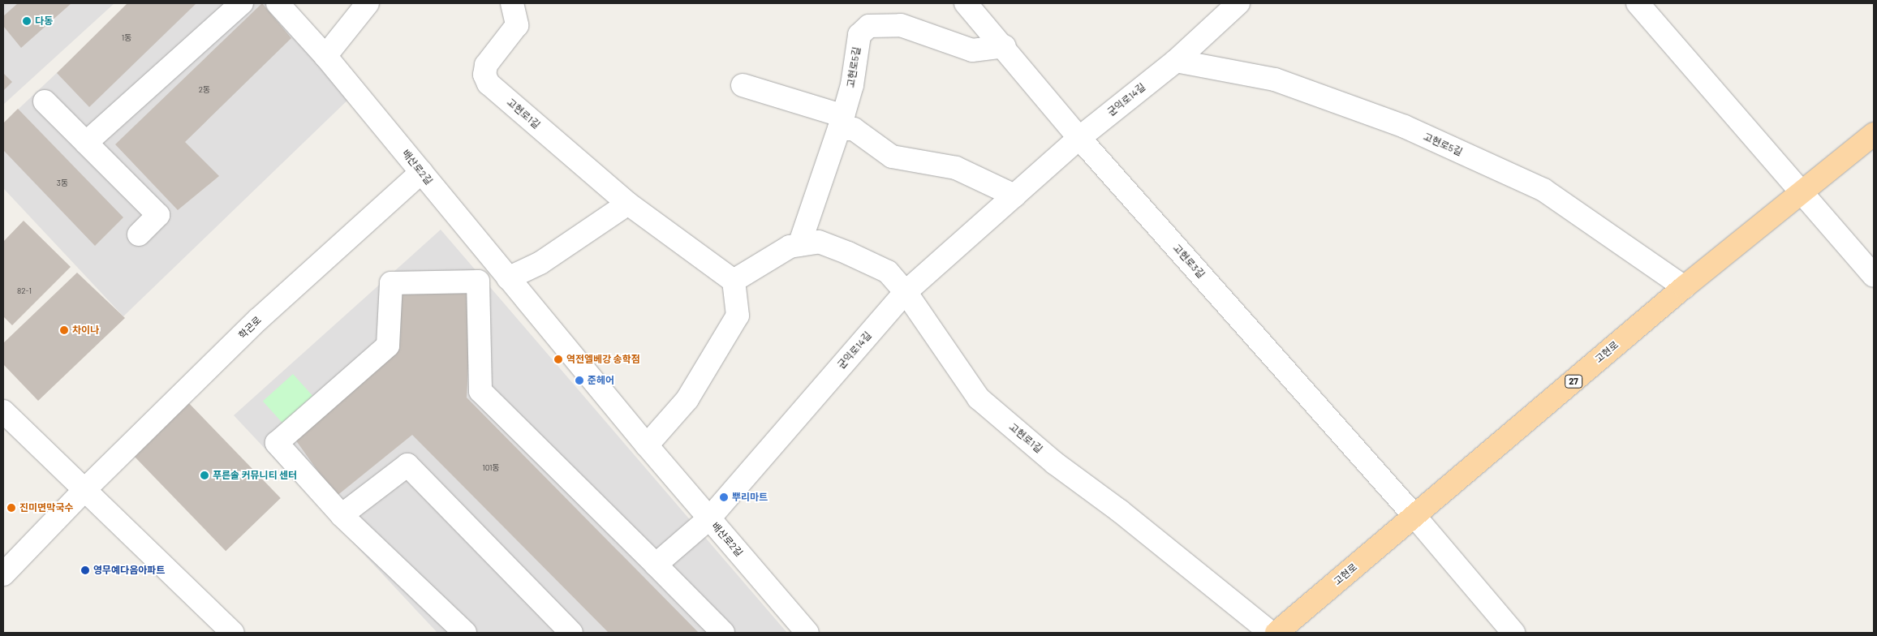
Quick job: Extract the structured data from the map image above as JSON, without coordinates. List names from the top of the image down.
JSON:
{
  "streets": {
    "main road": ["고현로", "27"],
    "street": [
      "고현로5길",
      "군익로14길",
      "고현로1길",
      "배산로2길",
      "고현로3길",
      "학곤로"
    ]
  },
  "crossings": [
    ["고현로5길", "군익로14길"],
    ["고현로5길", "고현로1길"],
    ["고현로5길", "고현로3길"],
    ["고현로5길", "고현로"],
    ["군익로14길", "고현로1길"],
    ["군익로14길", "배산로2길"],
    ["군익로14길", "고현로3길"],
    ["배산로2길", "학곤로"],
    ["고현로3길", "고현로"]
  ],
  "places": [
    "다동",
    "차이나",
    "역전엘베강 송학점",
    "준헤어",
    "푸른솔 커뮤니티 센터",
    "뿌리마트",
    "진미면막국수",
    "영무예다음아파트"
  ],
  "house_numbers": [
    "1동",
    "2동",
    "3동",
    "82-1",
    "101동"
  ]
}
